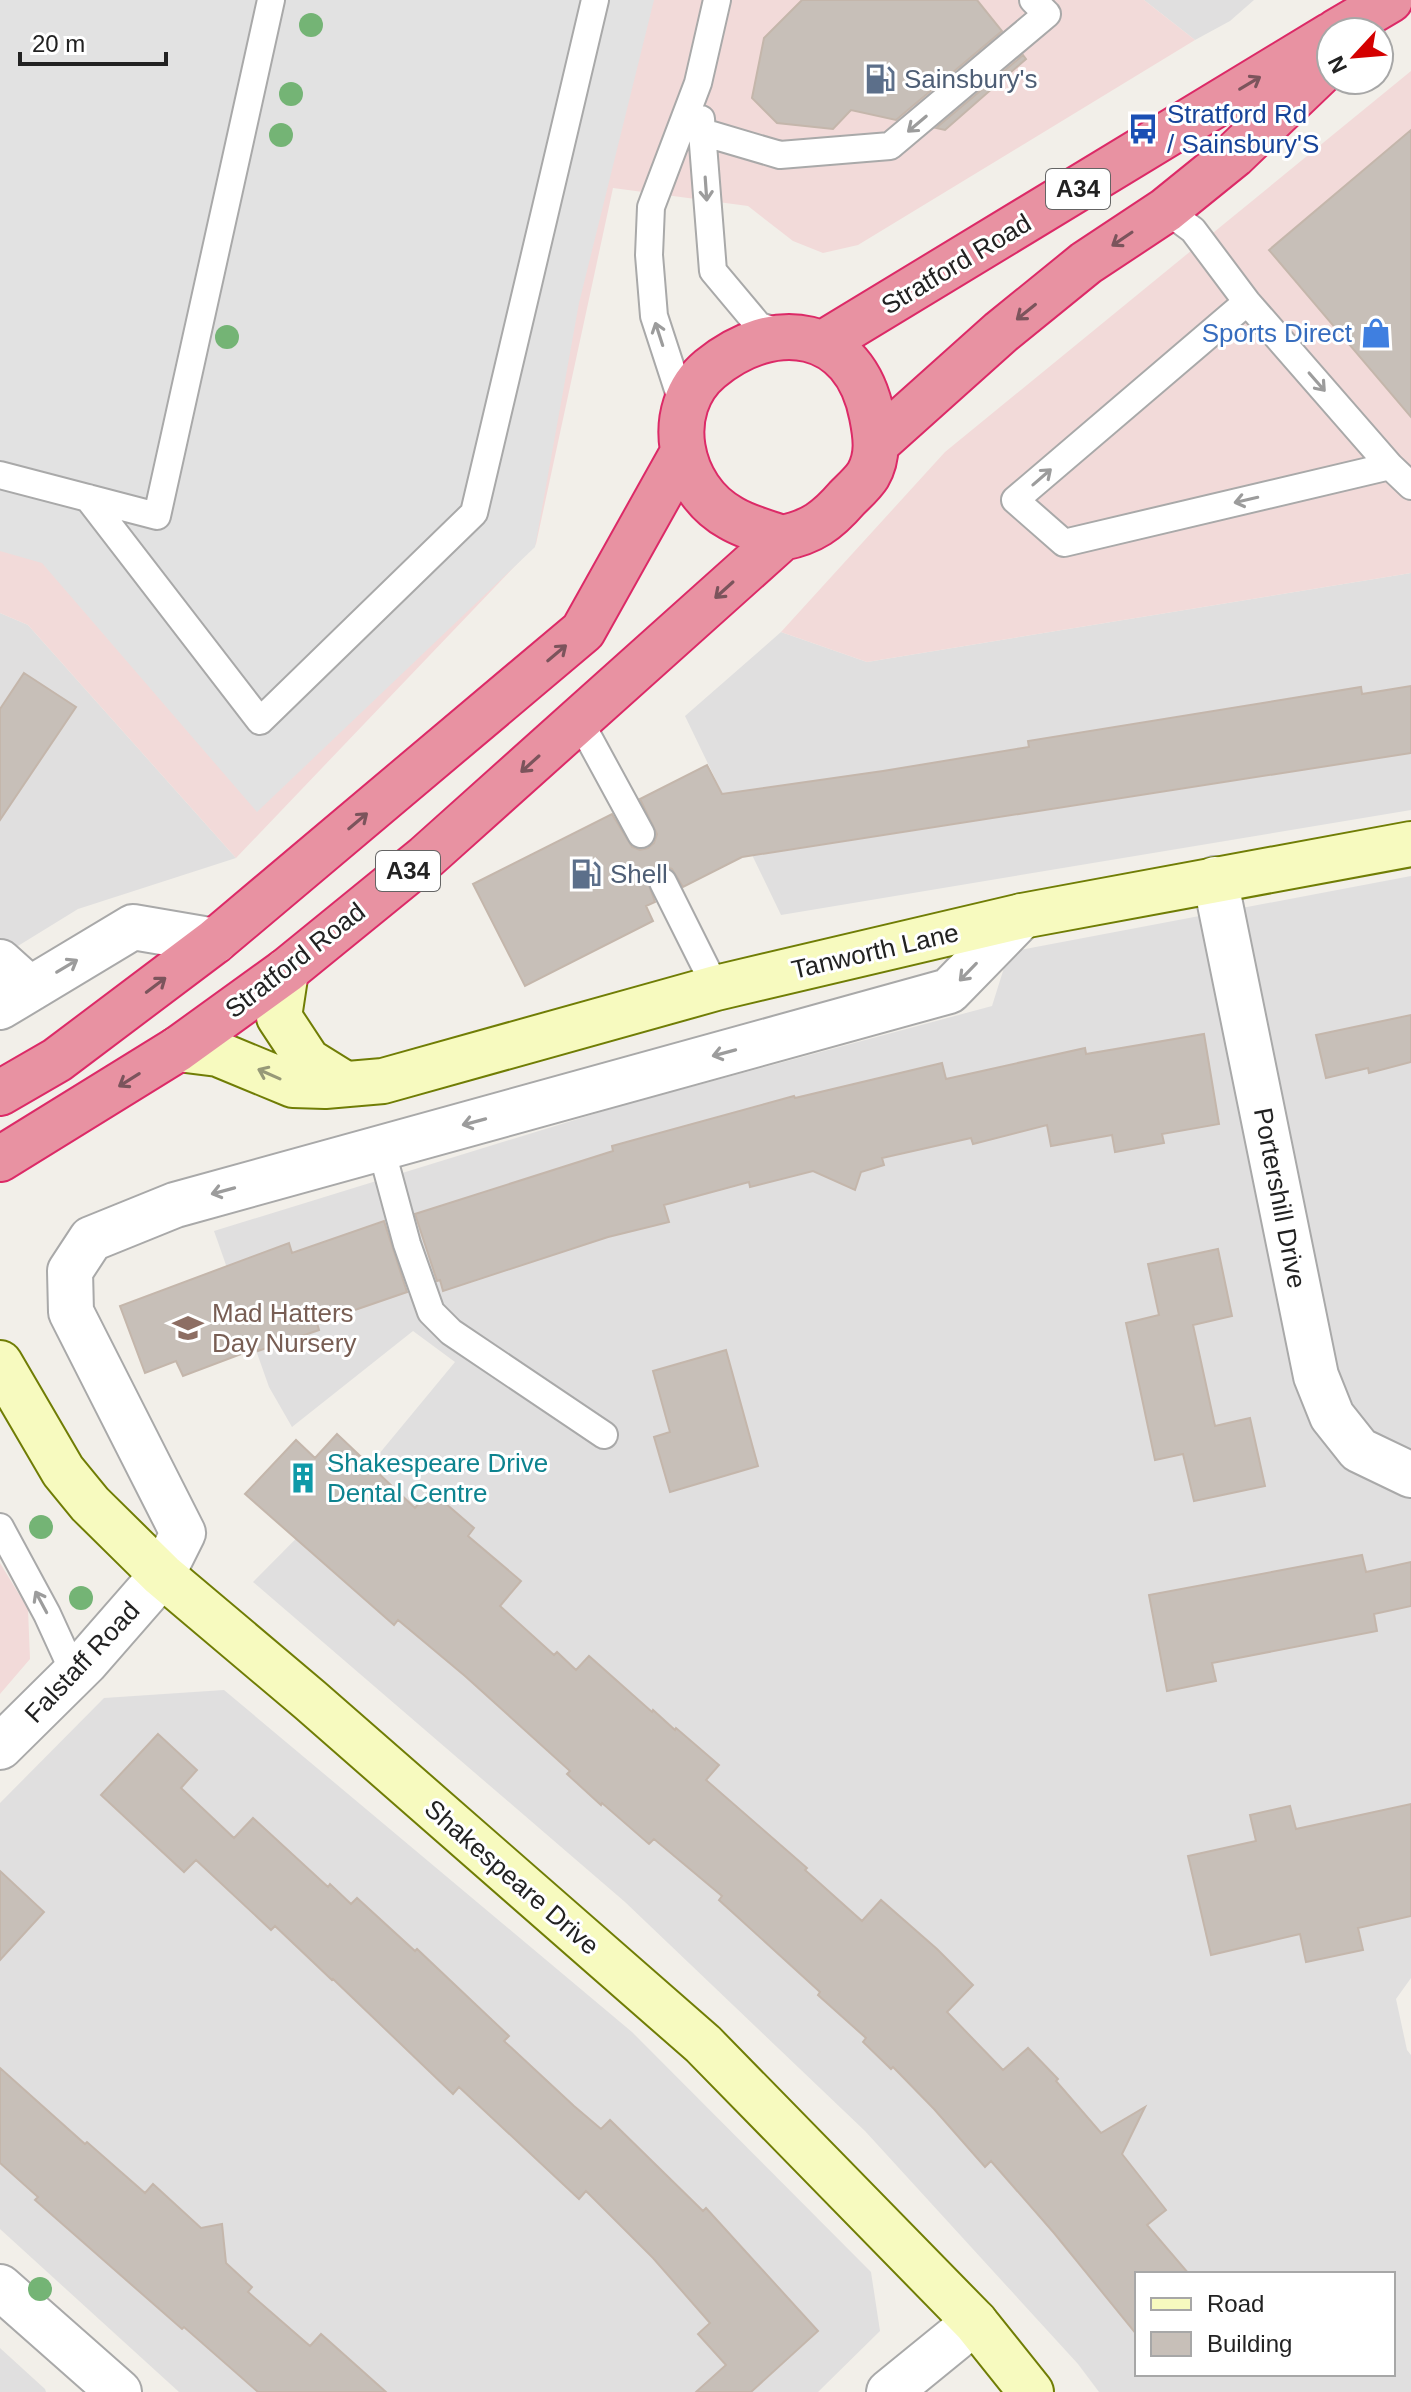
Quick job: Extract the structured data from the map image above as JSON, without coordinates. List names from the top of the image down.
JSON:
{
  "streets": {
    "highway": ["A34", "Stratford Road"],
    "street": [
      "Tanworth Lane",
      "Portershill Drive",
      "Falstaff Road",
      "Shakespeare Drive"
    ]
  },
  "crossings": [
    ["A34", "Stratford Road"],
    ["Stratford Road", "Tanworth Lane"],
    ["Tanworth Lane", "Portershill Drive"],
    ["Falstaff Road", "Shakespeare Drive"]
  ],
  "places": {
    "fuel station": ["Sainsbury's", "Shell"],
    "bus stop": ["Stratford Rd / Sainsbury'S"],
    "shop": ["Sports Direct"],
    "school or university": ["Mad Hatters Day Nursery"],
    "building": ["Shakespeare Drive Dental Centre"]
  },
  "legend": ["Road", "Building"],
  "scale_bar": "20 m",
  "north": "bottom left"
}
